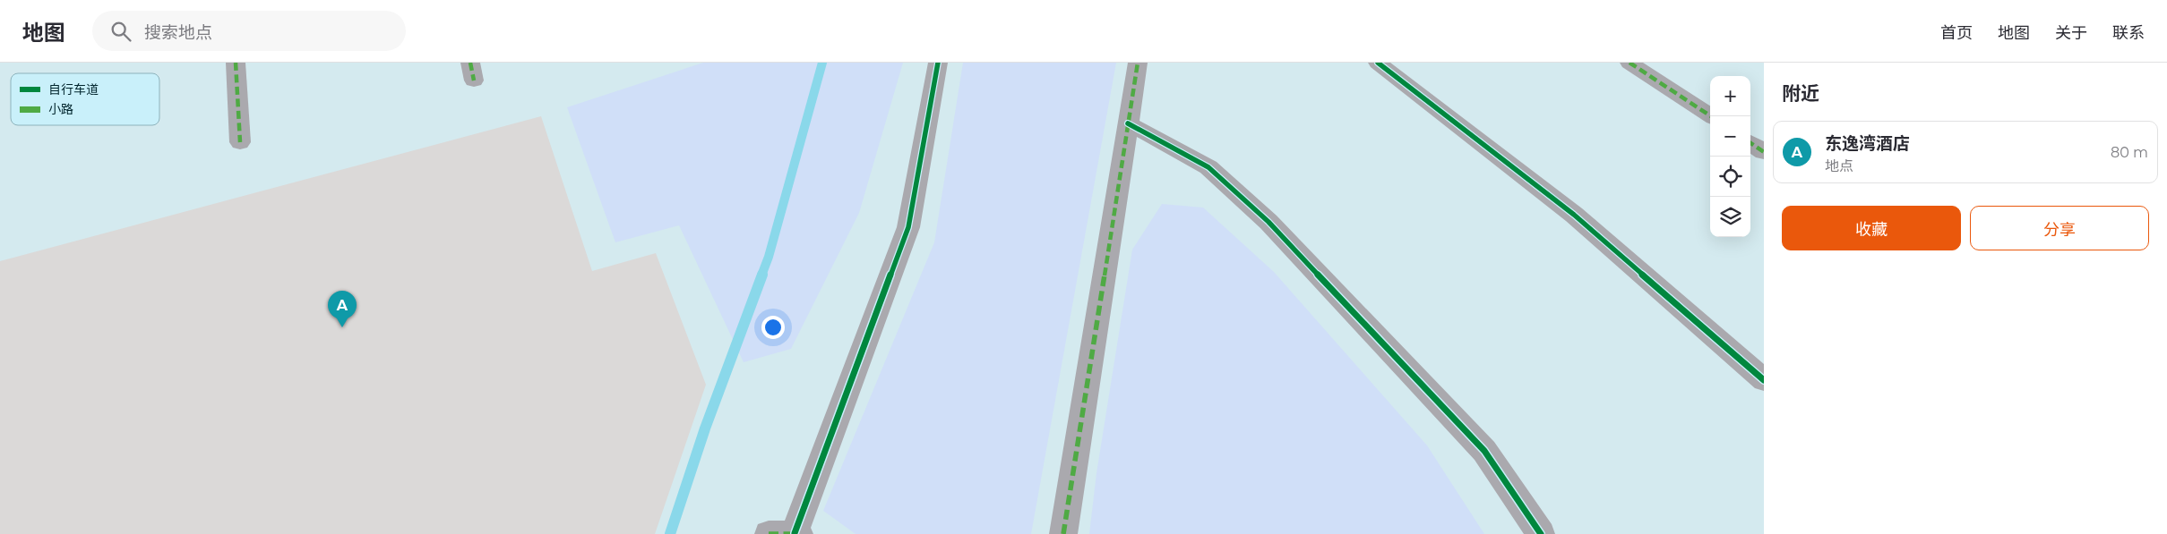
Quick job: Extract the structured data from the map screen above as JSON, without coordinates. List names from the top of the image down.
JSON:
{
  "legend": ["自行车道", "小路"],
  "page": {
    "header": "地图",
    "search": "搜索地点",
    "nav": [
      "首页",
      "地图",
      "关于",
      "联系"
    ],
    "heading": "附近",
    "map_buttons": ["+", "−"],
    "list": [
      {
        "mark": "A",
        "name": "东逸湾酒店",
        "note": "地点",
        "value": "80 m"
      }
    ],
    "buttons": ["收藏", "分享"],
    "pins": "A"
  }
}
